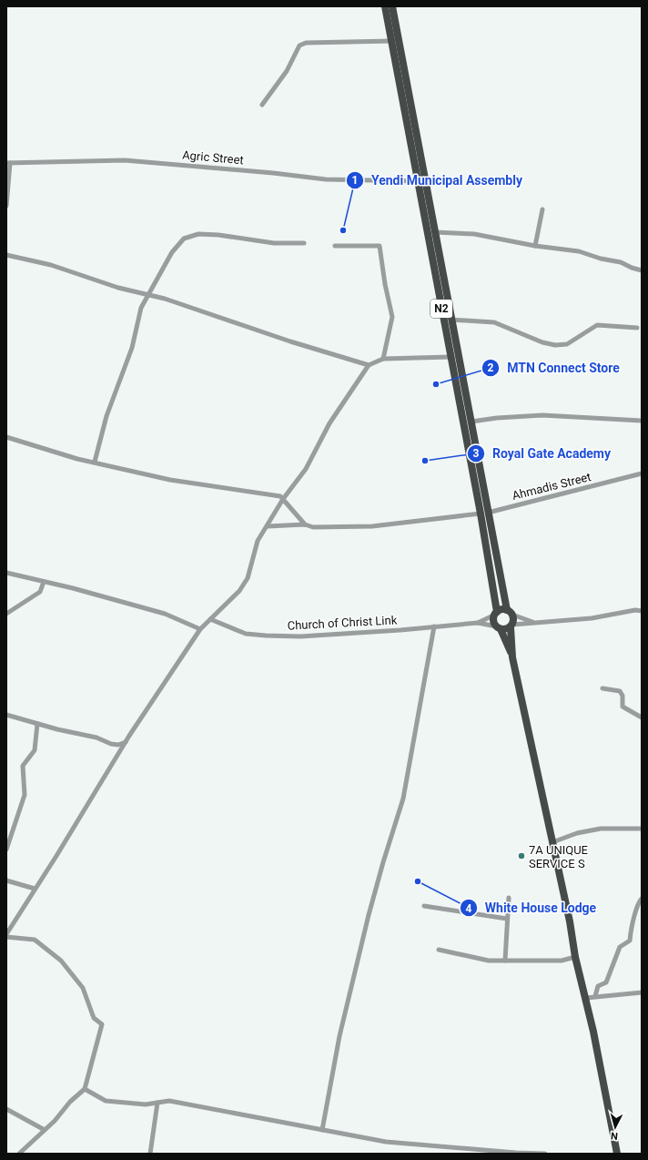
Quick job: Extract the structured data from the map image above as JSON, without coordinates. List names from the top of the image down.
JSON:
{
  "streets": {
    "highway": ["N2"],
    "street": ["Agric Street", "Ahmadis Street", "Church of Christ Link"]
  },
  "crossings": [
    ["Agric Street", "N2"],
    ["N2", "Ahmadis Street"],
    ["N2", "Church of Christ Link"]
  ],
  "places": [
    "Yendi Municipal Assembly",
    "MTN Connect Store",
    "Royal Gate Academy",
    "7A UNIQUE SERVICE S",
    "White House Lodge"
  ],
  "north": "bottom"
}
